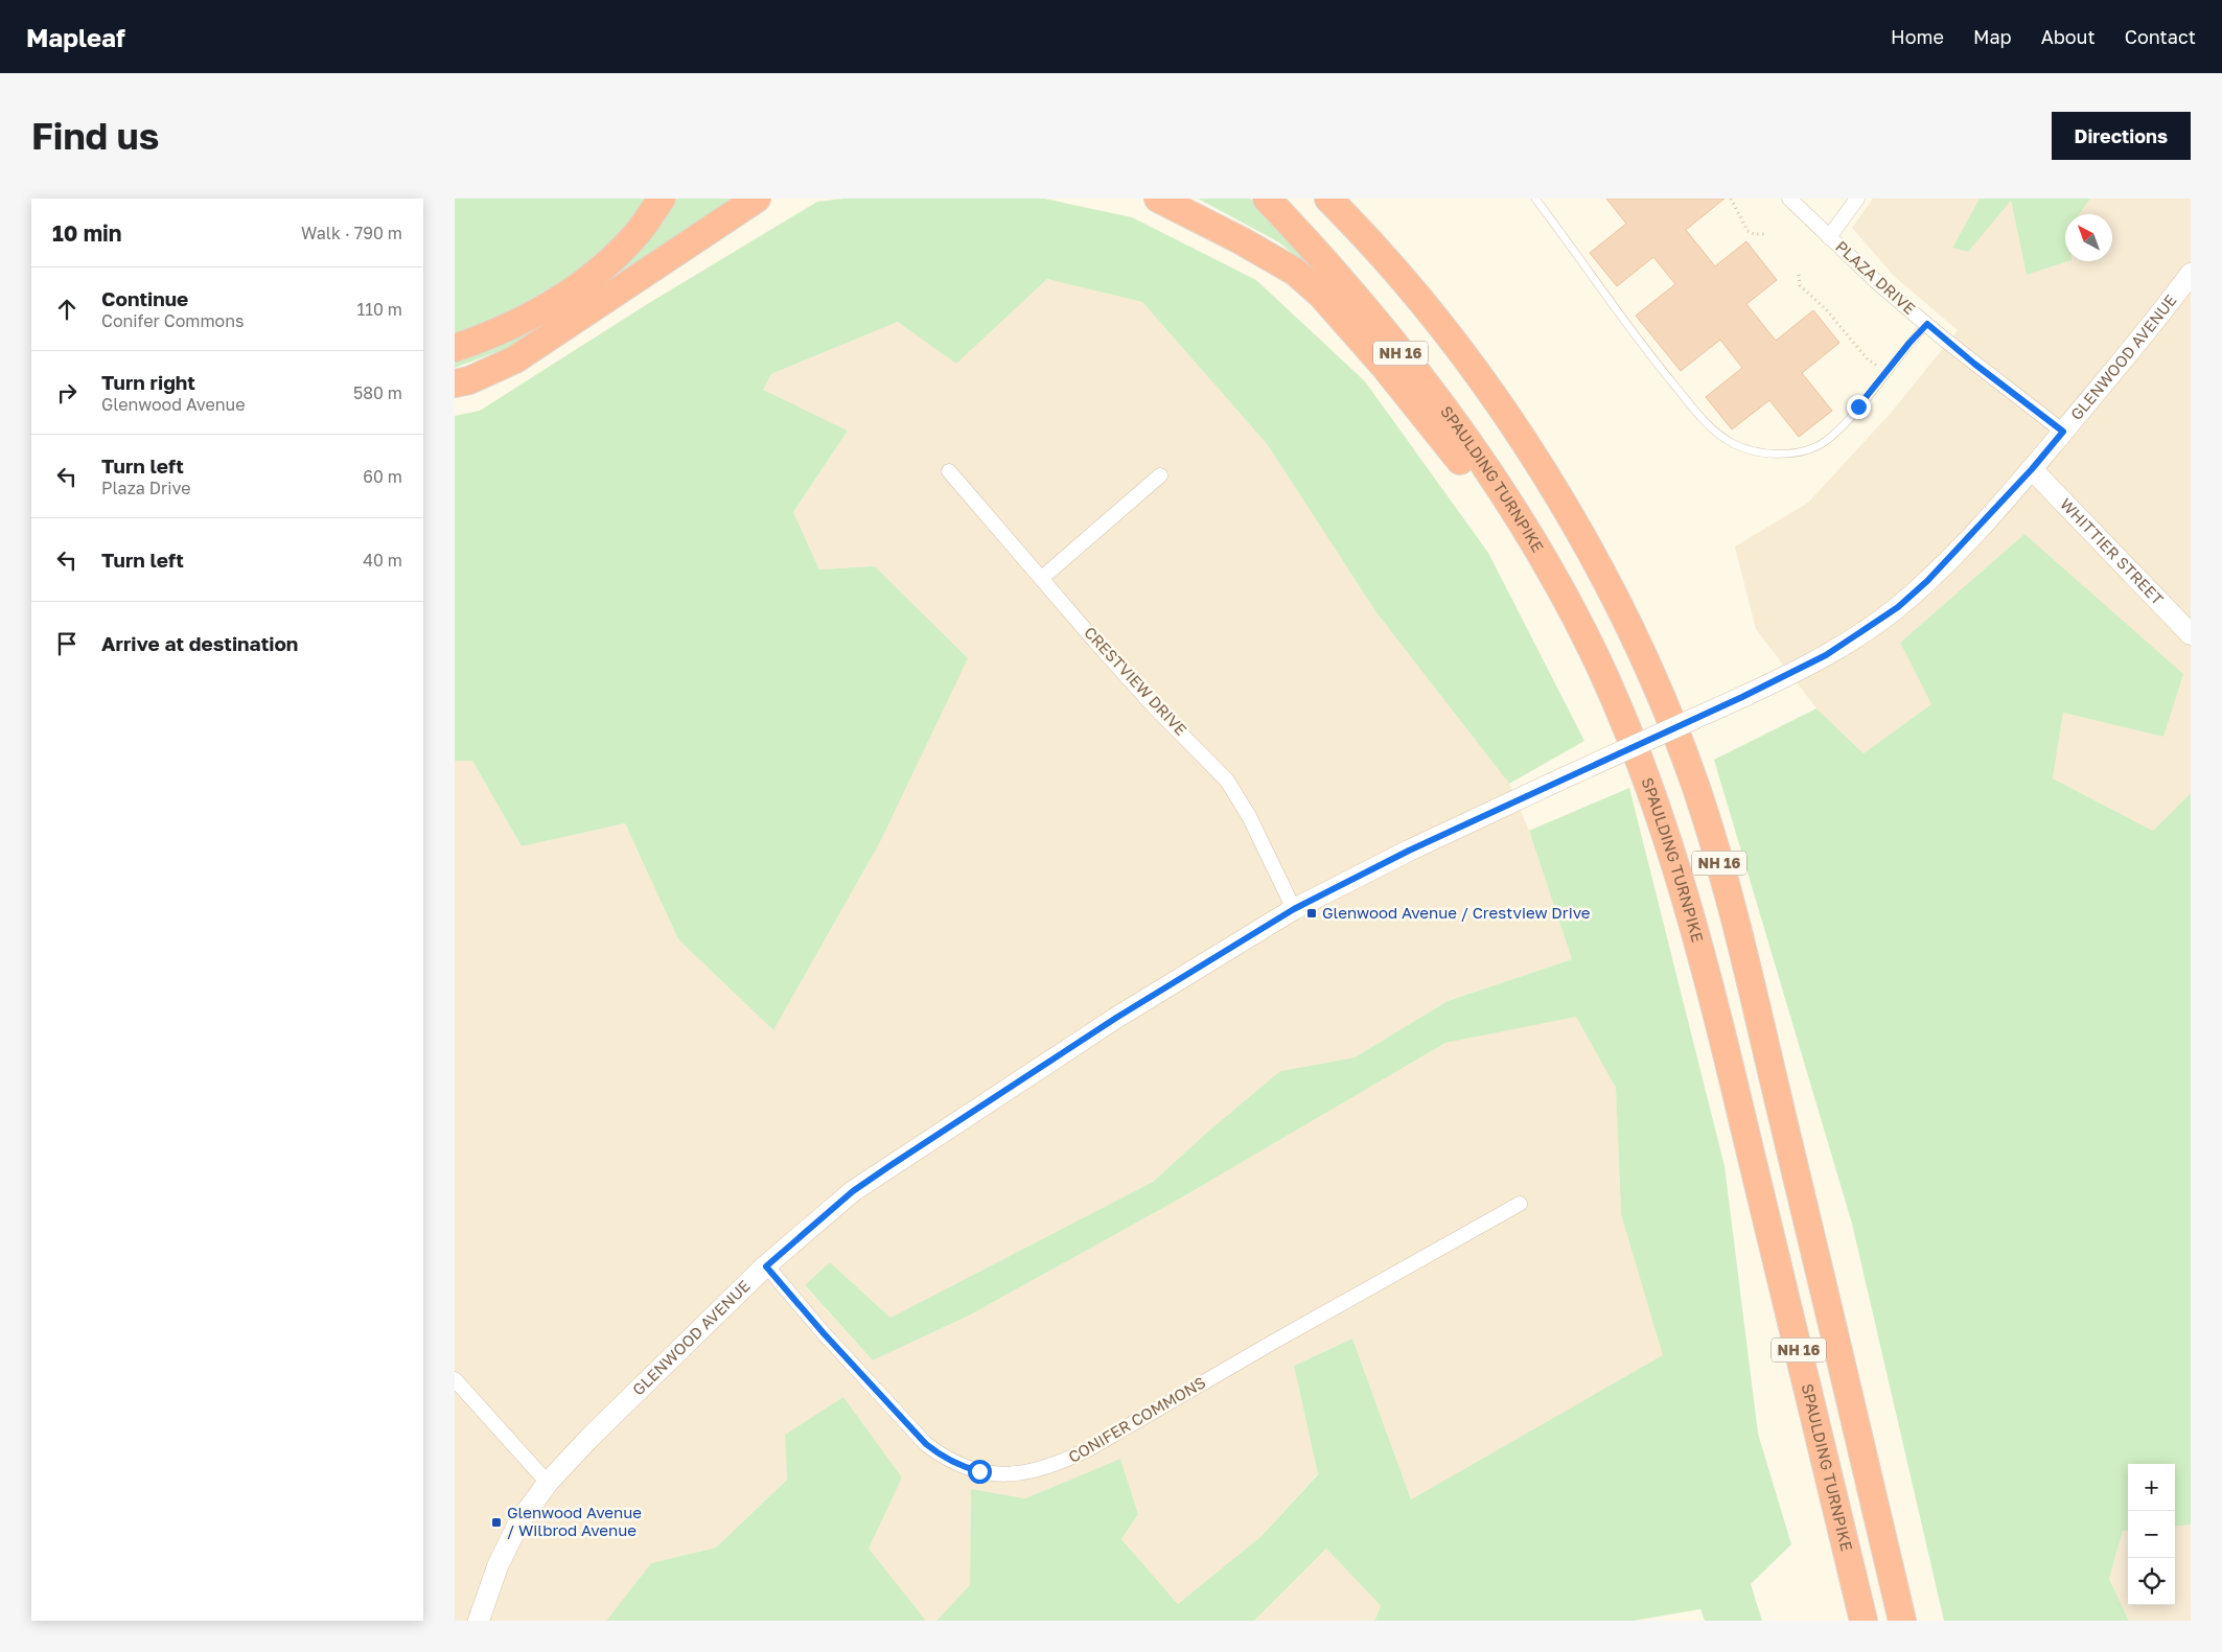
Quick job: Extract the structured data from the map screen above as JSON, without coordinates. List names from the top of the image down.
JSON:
{
  "streets": {
    "highway": ["NH 16", "SPAULDING TURNPIKE"],
    "street": [
      "PLAZA DRIVE",
      "GLENWOOD AVENUE",
      "WHITTIER STREET",
      "CRESTVIEW DRIVE",
      "CONIFER COMMONS"
    ]
  },
  "crossings": [
    ["PLAZA DRIVE", "GLENWOOD AVENUE"],
    ["GLENWOOD AVENUE", "WHITTIER STREET"],
    ["GLENWOOD AVENUE", "CRESTVIEW DRIVE"],
    ["GLENWOOD AVENUE", "CONIFER COMMONS"]
  ],
  "places": {
    "transit": ["Glenwood Avenue / Crestview Drive", "Glenwood Avenue / Wilbrod Avenue"]
  },
  "north": "top left",
  "page": {
    "header": "Mapleaf",
    "nav": [
      "Home",
      "Map",
      "About",
      "Contact"
    ],
    "buttons": "Directions",
    "title": "Find us",
    "heading": ["10 min", "Walk · 790 m"],
    "list": [
      ["Continue", "Conifer Commons", "110 m"],
      ["Turn right", "Glenwood Avenue", "580 m"],
      ["Turn left", "Plaza Drive", "60 m"],
      ["Turn left", "40 m"],
      "Arrive at destination"
    ],
    "map_buttons": ["+", "−"]
  }
}
